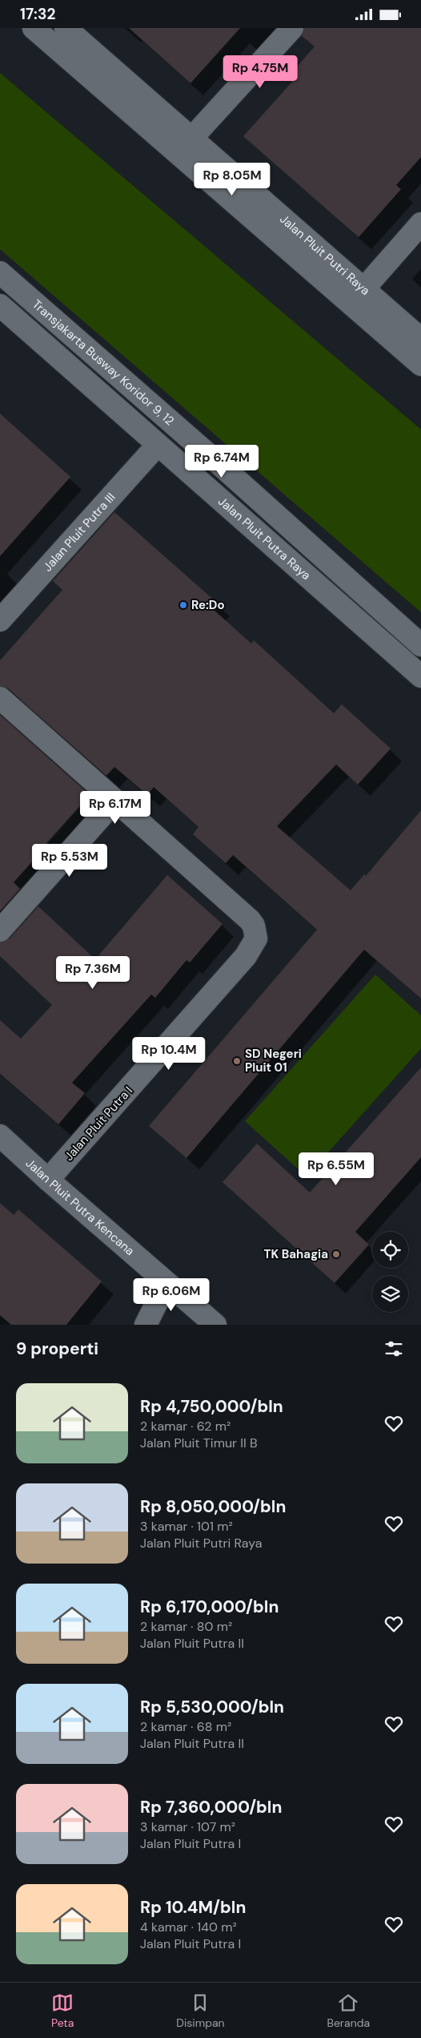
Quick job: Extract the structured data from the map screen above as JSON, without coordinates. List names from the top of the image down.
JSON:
{
  "streets": {
    "street": [
      "Jalan Pluit Putri Raya",
      "Transjakarta Busway Koridor 9, 12",
      "Jalan Pluit Putra III",
      "Jalan Pluit Putra Raya",
      "Jalan Pluit Putra I",
      "Jalan Pluit Putra Kencana"
    ]
  },
  "crossings": [
    ["Jalan Pluit Putra III", "Jalan Pluit Putra Raya"],
    ["Jalan Pluit Putra I", "Jalan Pluit Putra Kencana"]
  ],
  "places": ["Re:Do", "SD Negeri Pluit 01", "TK Bahagia"],
  "page": {
    "status": "17:32",
    "price": [
      "Rp 4.75M",
      "Rp 8.05M",
      "Rp 6.74M",
      "Rp 6.17M",
      "Rp 5.53M",
      "Rp 7.36M",
      "Rp 10.4M",
      "Rp 6.55M",
      "Rp 6.06M"
    ],
    "heading": "9 properti",
    "list": [
      {
        "name": "Rp 4,750,000/bln",
        "note": "2 kamar · 62 m² · Jalan Pluit Timur II B"
      },
      {
        "name": "Rp 8,050,000/bln",
        "note": "3 kamar · 101 m² · Jalan Pluit Putri Raya"
      },
      {
        "name": "Rp 6,170,000/bln",
        "note": "2 kamar · 80 m² · Jalan Pluit Putra II"
      },
      {
        "name": "Rp 5,530,000/bln",
        "note": "2 kamar · 68 m² · Jalan Pluit Putra II"
      },
      {
        "name": "Rp 7,360,000/bln",
        "note": "3 kamar · 107 m² · Jalan Pluit Putra I"
      },
      {
        "name": "Rp 10.4M/bln",
        "note": "4 kamar · 140 m² · Jalan Pluit Putra I"
      }
    ],
    "tabs": ["Peta", "Disimpan", "Beranda"]
  }
}
